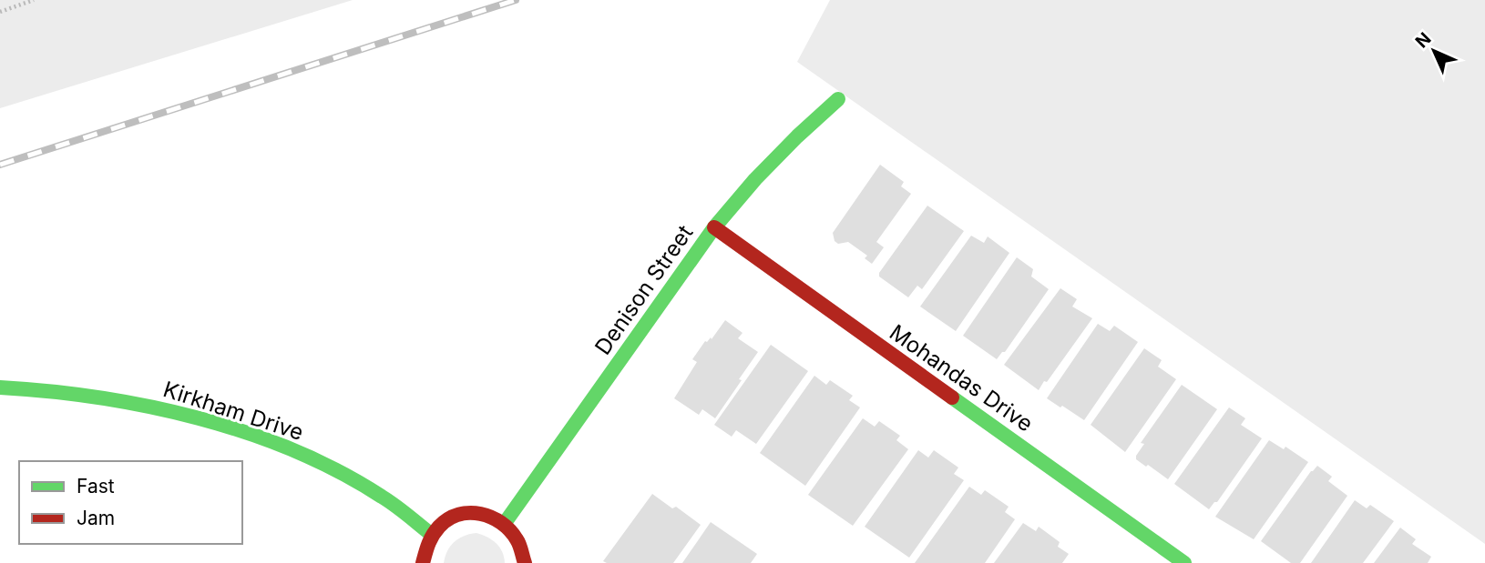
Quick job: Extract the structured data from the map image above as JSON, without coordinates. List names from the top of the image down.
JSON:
{
  "streets": {
    "street": ["Denison Street", "Mohandas Drive", "Kirkham Drive"]
  },
  "crossings": [
    ["Denison Street", "Mohandas Drive"]
  ],
  "legend": ["Fast", "Jam"],
  "north": "top left"
}
